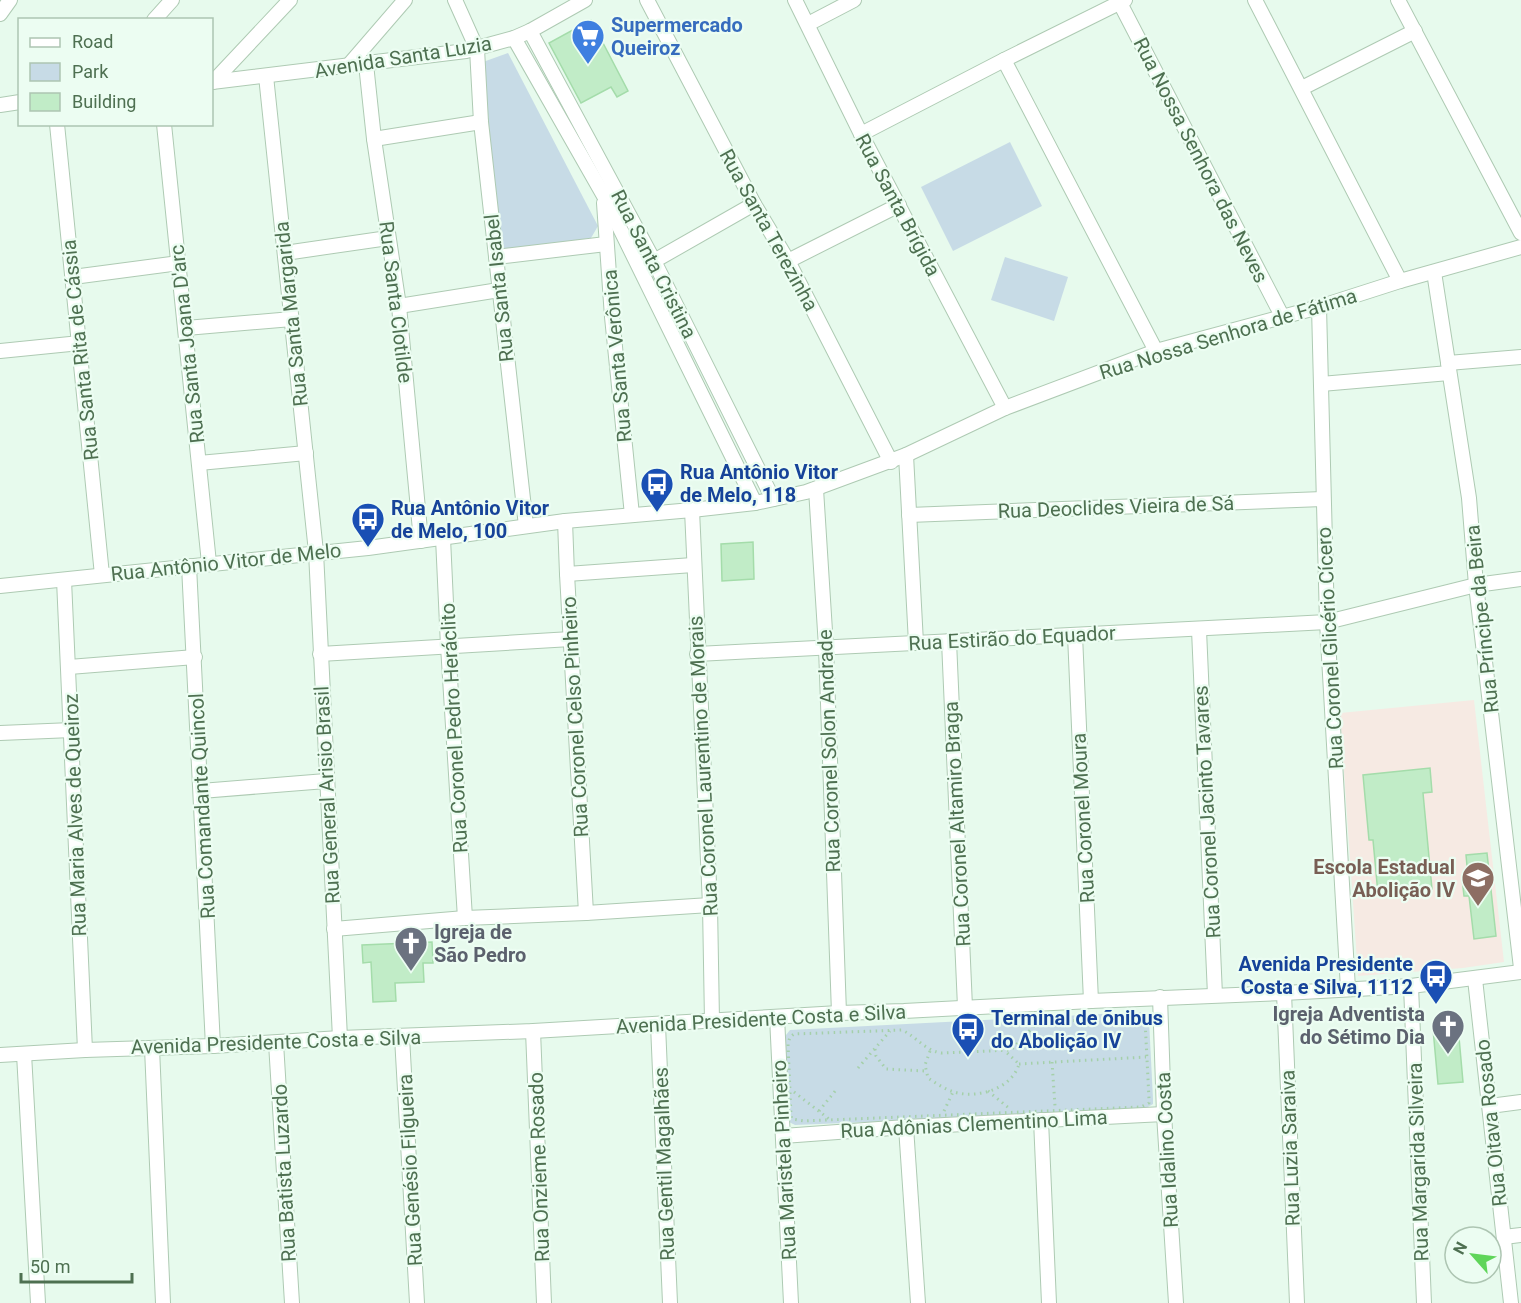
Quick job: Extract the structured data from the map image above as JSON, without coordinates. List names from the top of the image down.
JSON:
{
  "streets": {
    "street": [
      "Avenida Santa Luzia",
      "Rua Nossa Senhora das Neves",
      "Rua Santa Brígida",
      "Rua Santa Terezinha",
      "Rua Santa Cristina",
      "Rua Santa Isabel",
      "Rua Santa Clotilde",
      "Rua Santa Margarida",
      "Rua Nossa Senhora de Fátima",
      "Rua Santa Joana D'arc",
      "Rua Santa Rita de Cássia",
      "Rua Santa Verônica",
      "Rua Deoclides Vieira de Sá",
      "Rua Antônio Vitor de Melo",
      "Rua Príncipe da Beira",
      "Rua Estirão do Equador",
      "Rua Coronel Glicério Cícero",
      "Rua Coronel Celso Pinheiro",
      "Rua Coronel Pedro Heráclito",
      "Rua Coronel Solon Andrade",
      "Rua Coronel Laurentino de Morais",
      "Rua General Arisio Brasil",
      "Rua Comandante Quincol",
      "Rua Coronel Jacinto Tavares",
      "Rua Maria Alves de Queiroz",
      "Rua Coronel Moura",
      "Rua Coronel Altamiro Braga",
      "Avenida Presidente Costa e Silva",
      "Rua Oitava Rosado",
      "Rua Adônias Clementino Lima",
      "Rua Luzia Saraiva",
      "Rua Idalino Costa",
      "Rua Maristela Pinheiro",
      "Rua Margarida Silveira",
      "Rua Gentil Magalhães",
      "Rua Onzieme Rosado",
      "Rua Genésio Filgueira",
      "Rua Batista Luzardo"
    ]
  },
  "crossings": [
    ["Avenida Santa Luzia", "Rua Santa Cristina"],
    ["Avenida Santa Luzia", "Rua Santa Isabel"],
    ["Avenida Santa Luzia", "Rua Santa Clotilde"],
    ["Avenida Santa Luzia", "Rua Santa Margarida"],
    ["Rua Nossa Senhora das Neves", "Rua Nossa Senhora de Fátima"],
    ["Rua Santa Brígida", "Rua Nossa Senhora de Fátima"],
    ["Rua Santa Terezinha", "Rua Nossa Senhora de Fátima"],
    ["Rua Santa Cristina", "Rua Nossa Senhora de Fátima"],
    ["Rua Santa Cristina", "Rua Santa Verônica"],
    ["Rua Santa Cristina", "Rua Antônio Vitor de Melo"],
    ["Rua Santa Isabel", "Rua Antônio Vitor de Melo"],
    ["Rua Santa Clotilde", "Rua Antônio Vitor de Melo"],
    ["Rua Santa Margarida", "Rua Antônio Vitor de Melo"],
    ["Rua Santa Margarida", "Rua General Arisio Brasil"],
    ["Rua Nossa Senhora de Fátima", "Rua Antônio Vitor de Melo"],
    ["Rua Nossa Senhora de Fátima", "Rua Príncipe da Beira"],
    ["Rua Nossa Senhora de Fátima", "Rua Coronel Glicério Cícero"],
    ["Rua Nossa Senhora de Fátima", "Rua Coronel Solon Andrade"],
    ["Rua Santa Joana D'arc", "Rua Antônio Vitor de Melo"],
    ["Rua Santa Rita de Cássia", "Rua Antônio Vitor de Melo"],
    ["Rua Santa Verônica", "Rua Antônio Vitor de Melo"],
    ["Rua Deoclides Vieira de Sá", "Rua Coronel Glicério Cícero"],
    ["Rua Antônio Vitor de Melo", "Rua Coronel Celso Pinheiro"],
    ["Rua Antônio Vitor de Melo", "Rua Coronel Pedro Heráclito"],
    ["Rua Antônio Vitor de Melo", "Rua Coronel Laurentino de Morais"],
    ["Rua Antônio Vitor de Melo", "Rua General Arisio Brasil"],
    ["Rua Antônio Vitor de Melo", "Rua Comandante Quincol"],
    ["Rua Antônio Vitor de Melo", "Rua Maria Alves de Queiroz"],
    ["Rua Príncipe da Beira", "Rua Estirão do Equador"],
    ["Rua Príncipe da Beira", "Avenida Presidente Costa e Silva"],
    ["Rua Estirão do Equador", "Rua Coronel Glicério Cícero"],
    ["Rua Estirão do Equador", "Rua Coronel Solon Andrade"],
    ["Rua Estirão do Equador", "Rua Coronel Laurentino de Morais"],
    ["Rua Estirão do Equador", "Rua Coronel Jacinto Tavares"],
    ["Rua Estirão do Equador", "Rua Coronel Moura"],
    ["Rua Estirão do Equador", "Rua Coronel Altamiro Braga"],
    ["Rua Coronel Glicério Cícero", "Avenida Presidente Costa e Silva"],
    ["Rua Coronel Solon Andrade", "Avenida Presidente Costa e Silva"],
    ["Rua Coronel Laurentino de Morais", "Avenida Presidente Costa e Silva"],
    ["Rua General Arisio Brasil", "Avenida Presidente Costa e Silva"],
    ["Rua Comandante Quincol", "Avenida Presidente Costa e Silva"],
    ["Rua Coronel Jacinto Tavares", "Avenida Presidente Costa e Silva"],
    ["Rua Maria Alves de Queiroz", "Avenida Presidente Costa e Silva"],
    ["Rua Coronel Moura", "Avenida Presidente Costa e Silva"],
    ["Rua Coronel Altamiro Braga", "Avenida Presidente Costa e Silva"],
    ["Avenida Presidente Costa e Silva", "Rua Oitava Rosado"],
    ["Avenida Presidente Costa e Silva", "Rua Luzia Saraiva"],
    ["Avenida Presidente Costa e Silva", "Rua Idalino Costa"],
    ["Avenida Presidente Costa e Silva", "Rua Maristela Pinheiro"],
    ["Avenida Presidente Costa e Silva", "Rua Margarida Silveira"],
    ["Avenida Presidente Costa e Silva", "Rua Gentil Magalhães"],
    ["Avenida Presidente Costa e Silva", "Rua Onzieme Rosado"],
    ["Avenida Presidente Costa e Silva", "Rua Genésio Filgueira"],
    ["Avenida Presidente Costa e Silva", "Rua Batista Luzardo"],
    ["Rua Adônias Clementino Lima", "Rua Idalino Costa"],
    ["Rua Adônias Clementino Lima", "Rua Maristela Pinheiro"]
  ],
  "places": {
    "supermarket": ["Supermercado Queiroz"],
    "bus stop": [
      "Rua Antônio Vitor de Melo, 118",
      "Rua Antônio Vitor de Melo, 100",
      "Avenida Presidente Costa e Silva, 1112",
      "Terminal de õnibus do Abolição IV"
    ],
    "school or university": ["Escola Estadual Abolição IV"],
    "church": ["Igreja de São Pedro", "Igreja Adventista do Sétimo Dia"]
  },
  "legend": ["Road", "Park", "Building"],
  "scale_bar": "50 m",
  "north": "top left"
}
